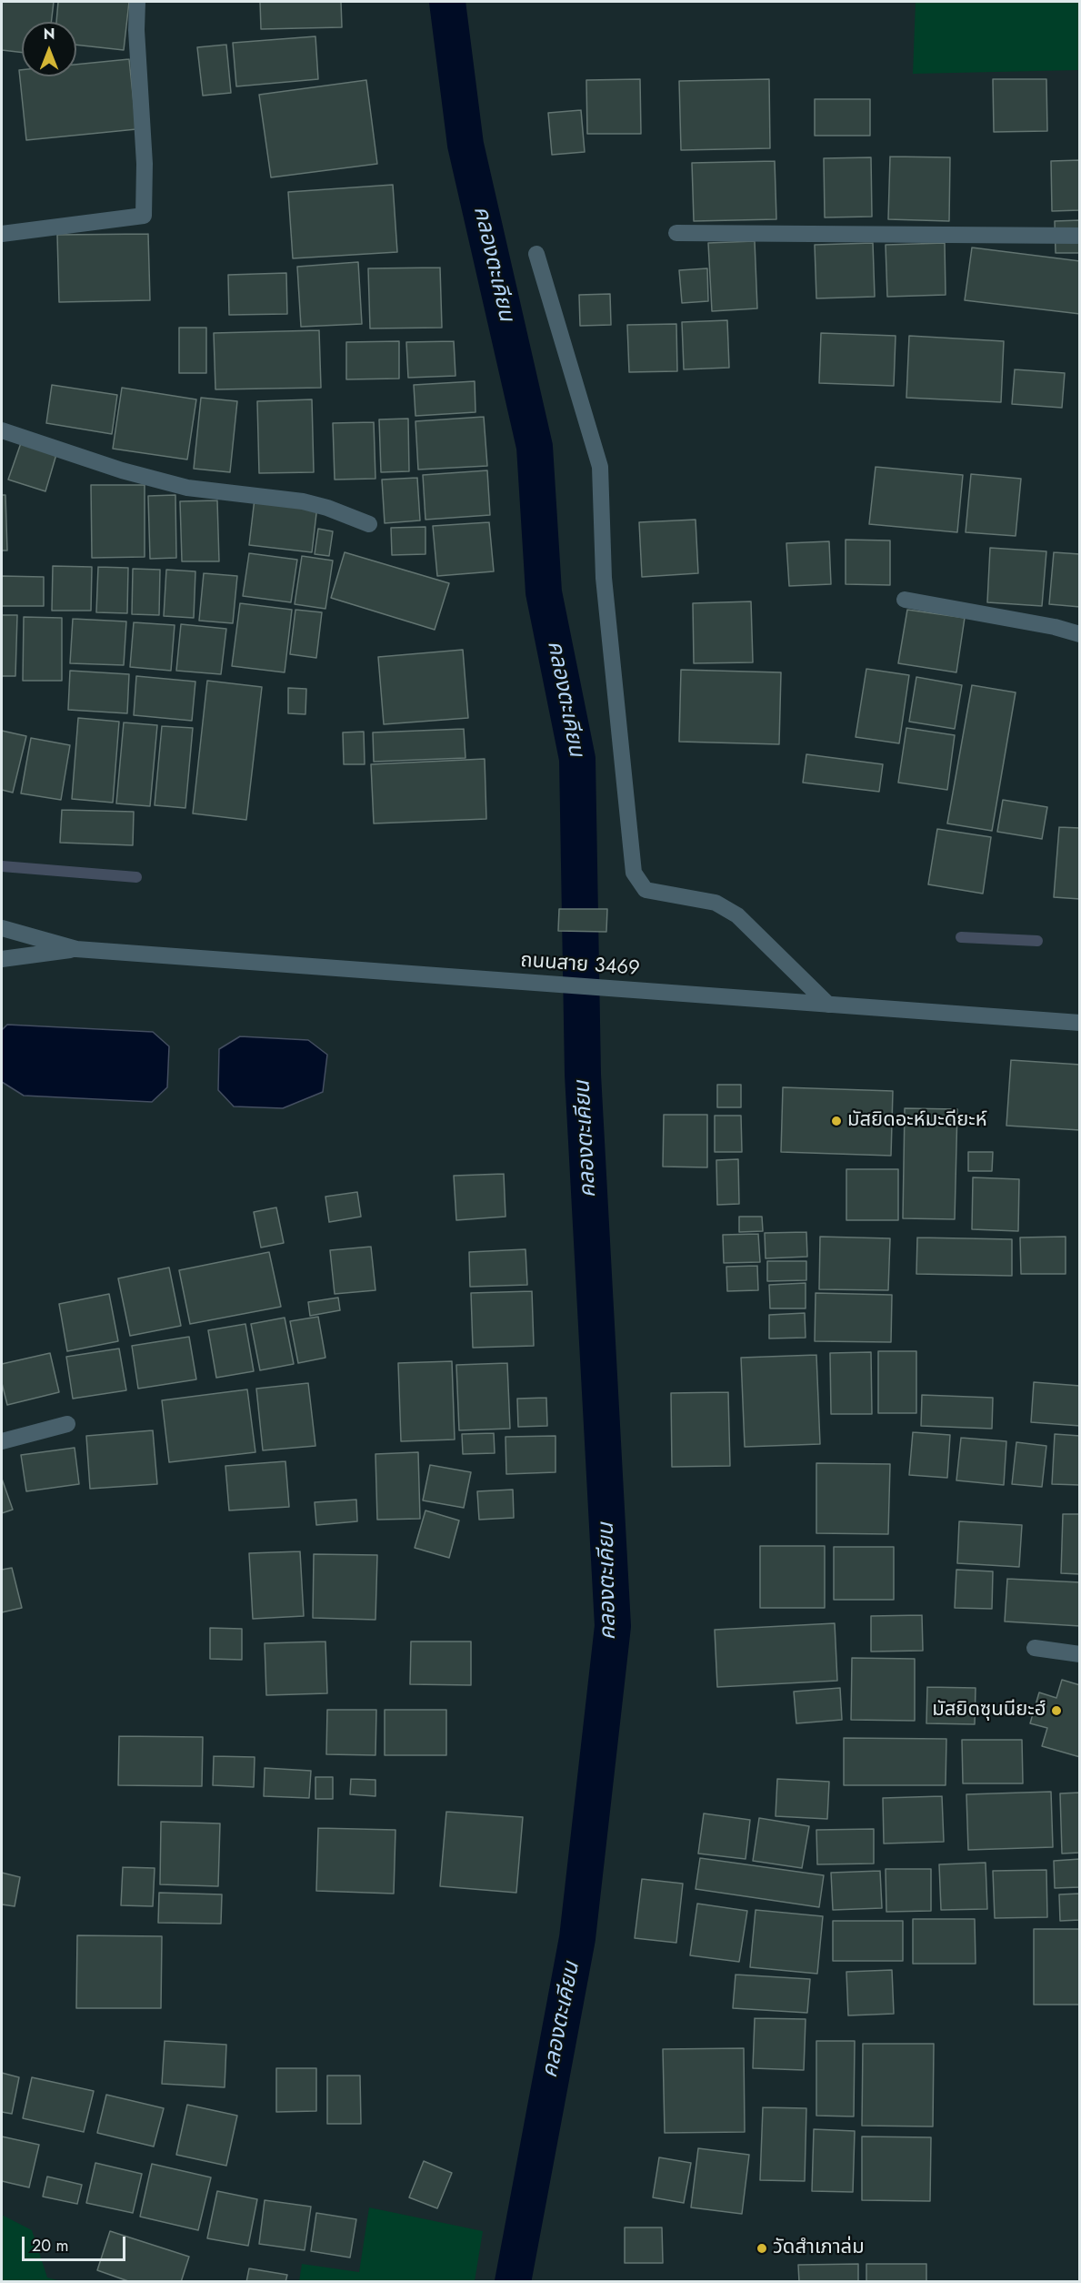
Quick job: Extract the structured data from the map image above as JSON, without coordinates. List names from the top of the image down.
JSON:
{
  "streets": {
    "street": ["ถนนสาย 3469"]
  },
  "water": ["คลองตะเคียน"],
  "places": ["มัสยิดอะห์มะดียะห์", "มัสยิดซุนนียะฮ์", "วัดสำเภาล่ม"],
  "scale_bar": "20 m",
  "north": "top"
}
